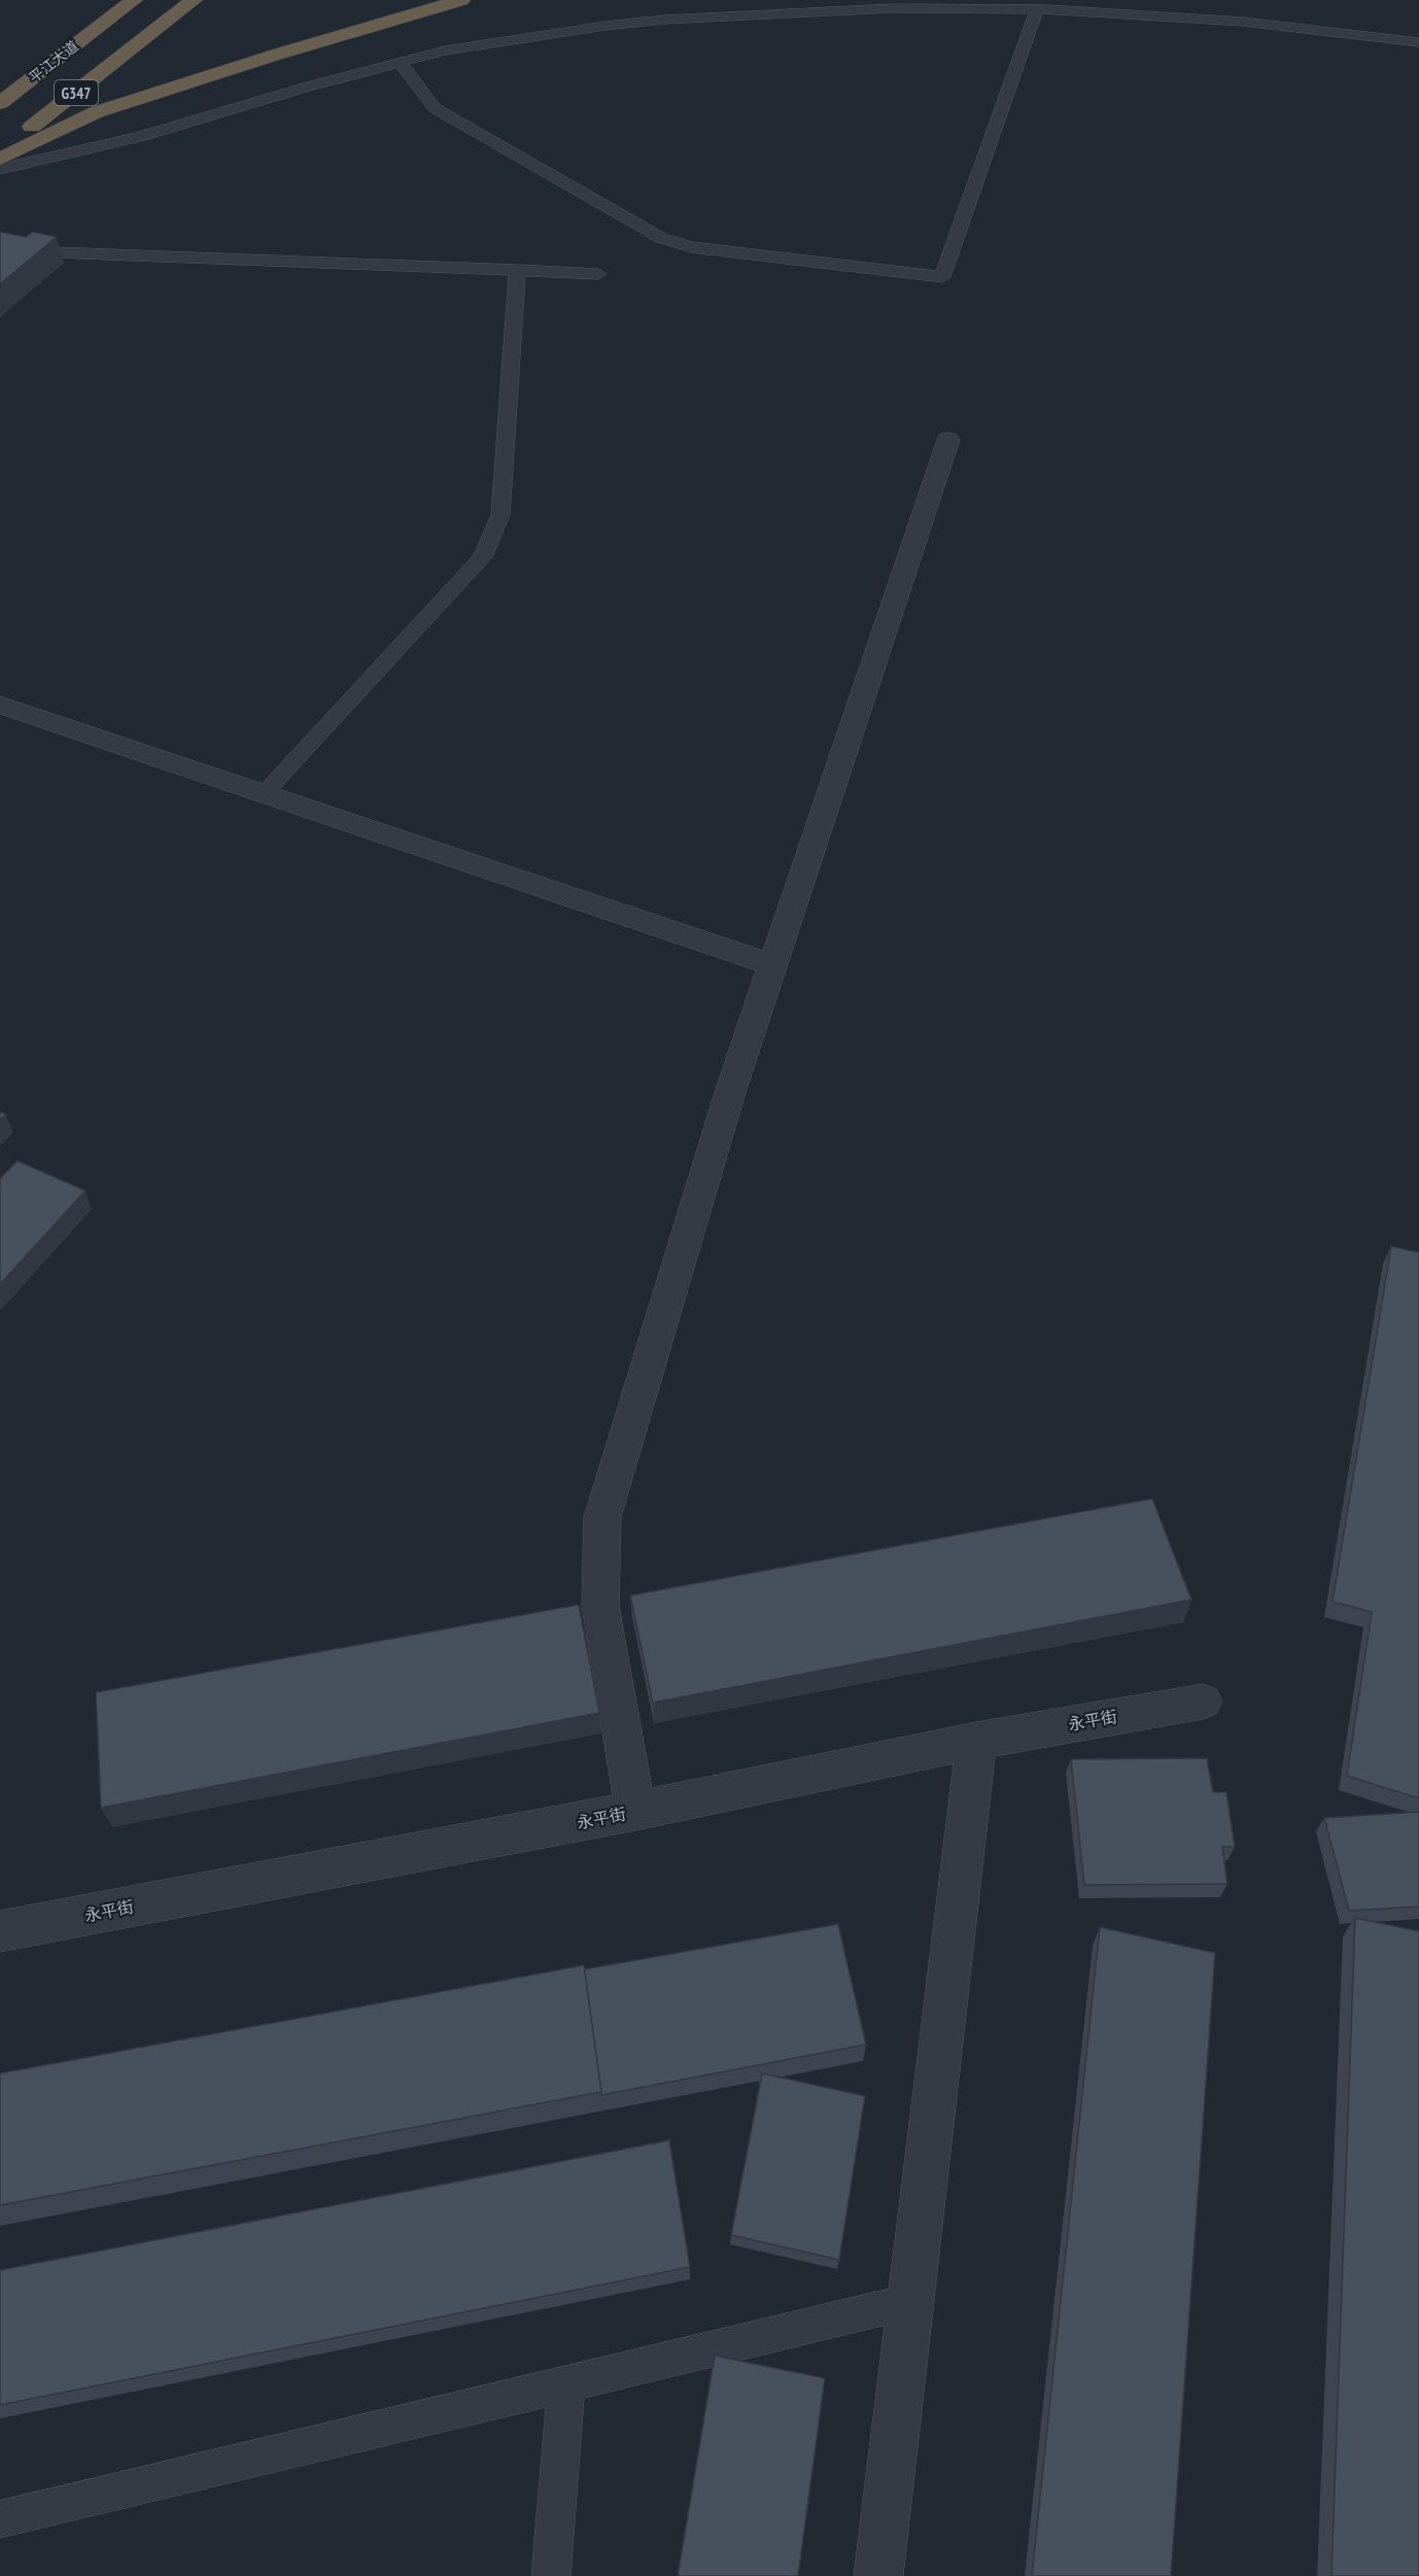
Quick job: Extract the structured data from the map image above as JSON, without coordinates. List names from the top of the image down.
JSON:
{
  "streets": {
    "highway": ["平江大道", "G347"],
    "street": ["永平街"]
  }
}
